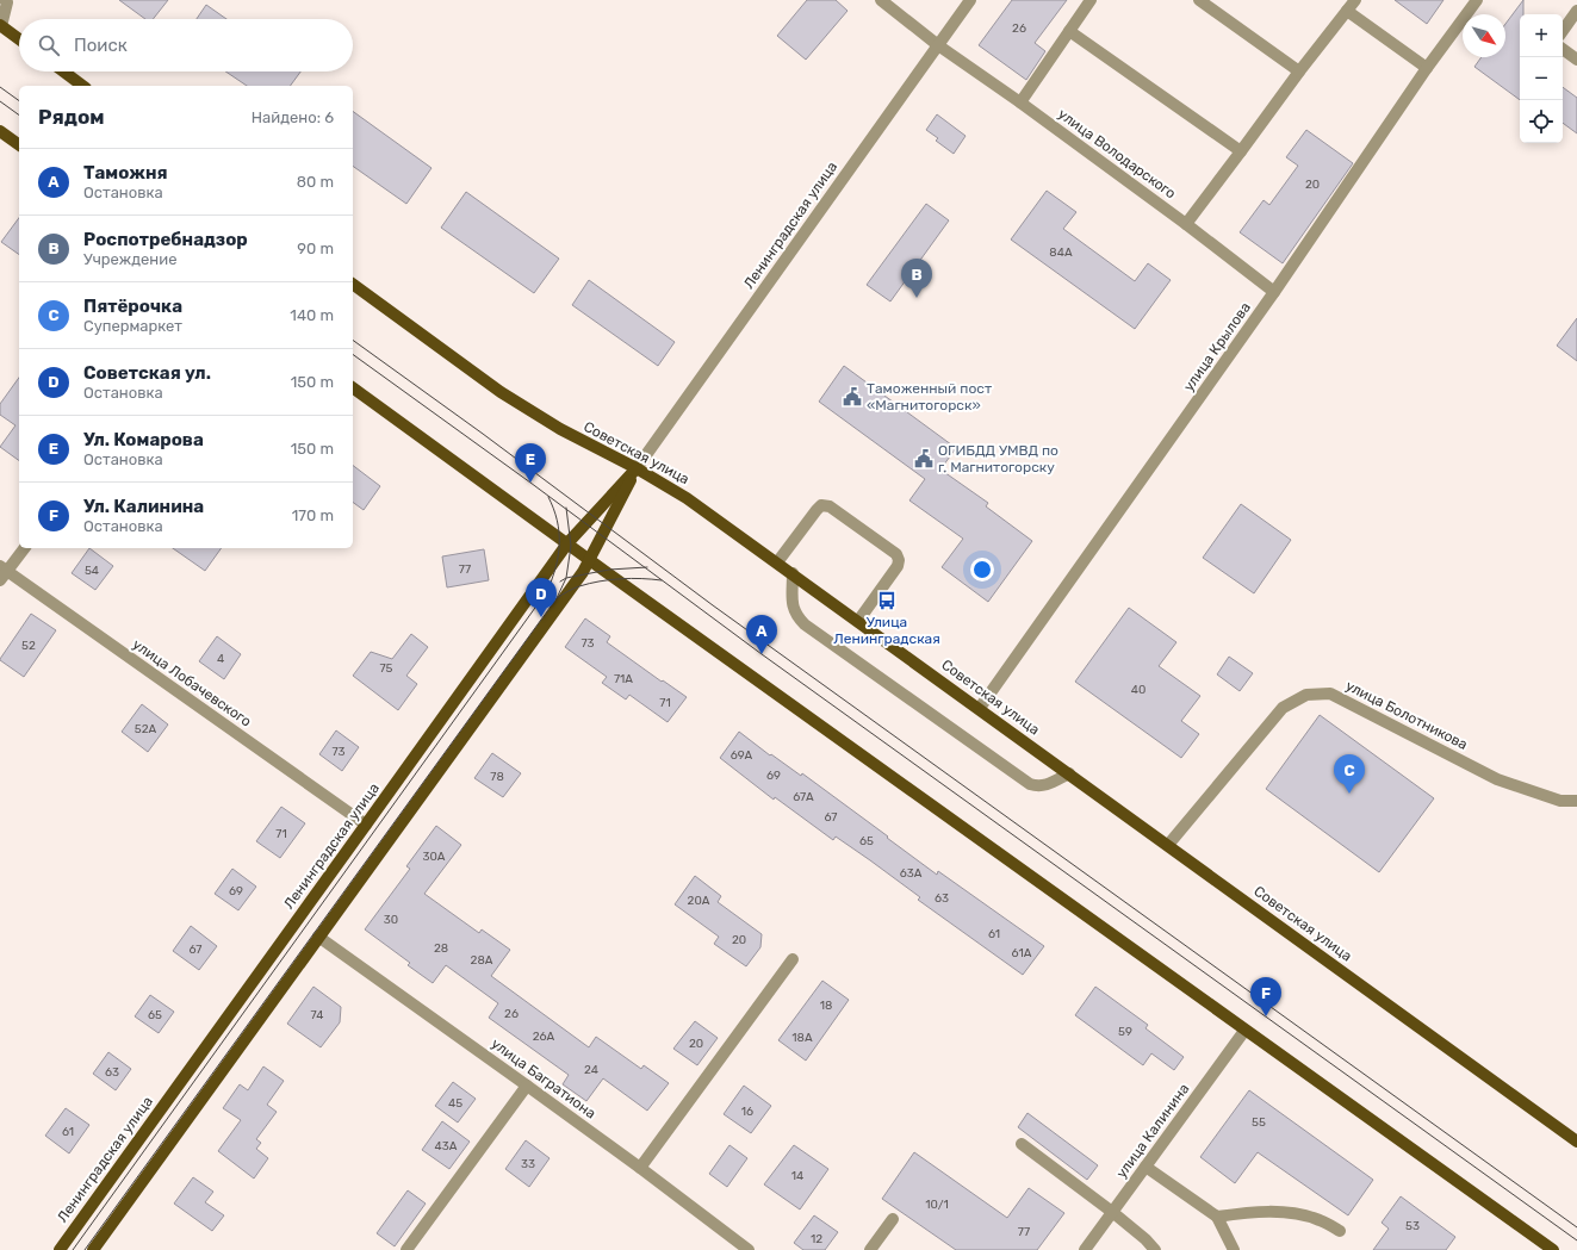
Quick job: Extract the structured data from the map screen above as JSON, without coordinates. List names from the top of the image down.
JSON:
{
  "streets": {
    "main road": ["Ленинградская улица", "Советская улица"],
    "street": [
      "улица Володарского",
      "улица Крылова",
      "улица Лобачевского",
      "улица Болотникова",
      "улица Багратиона",
      "улица Калинина"
    ]
  },
  "crossings": [
    ["улица Володарского", "Ленинградская улица"],
    ["улица Володарского", "улица Крылова"],
    ["Ленинградская улица", "Советская улица"],
    ["Ленинградская улица", "улица Лобачевского"],
    ["Ленинградская улица", "улица Багратиона"],
    ["улица Крылова", "Советская улица"],
    ["Советская улица", "улица Болотникова"]
  ],
  "places": {
    "public building": ["Таможенный пост «Магнитогорск»", "ОГИБДД УМВД по г. Магнитогорску"],
    "bus stop": ["Улица Ленинградская"]
  },
  "house_numbers": [
    "26",
    "20",
    "84А",
    "77",
    "54",
    "73",
    "52",
    "4",
    "75",
    "71А",
    "40",
    "71",
    "52А",
    "73",
    "69А",
    "69",
    "78",
    "67А",
    "67",
    "71",
    "65",
    "30А",
    "63А",
    "69",
    "63",
    "20А",
    "30",
    "61",
    "20",
    "28",
    "67",
    "61А",
    "28А",
    "18",
    "26",
    "65",
    "74",
    "59",
    "26А",
    "18А",
    "20",
    "24",
    "63",
    "45",
    "16",
    "55",
    "61",
    "43А",
    "33",
    "14",
    "10/1",
    "53",
    "77",
    "12"
  ],
  "north": "bottom right",
  "page": {
    "map_buttons": ["+", "−"],
    "search": "Поиск",
    "heading": ["Рядом", "Найдено: 6"],
    "list": [
      {
        "mark": "A",
        "name": "Таможня",
        "note": "Остановка",
        "value": "80 m"
      },
      {
        "mark": "B",
        "name": "Роспотребнадзор",
        "note": "Учреждение",
        "value": "90 m"
      },
      {
        "mark": "C",
        "name": "Пятёрочка",
        "note": "Супермаркет",
        "value": "140 m"
      },
      {
        "mark": "D",
        "name": "Советская ул.",
        "note": "Остановка",
        "value": "150 m"
      },
      {
        "mark": "E",
        "name": "Ул. Комарова",
        "note": "Остановка",
        "value": "150 m"
      },
      {
        "mark": "F",
        "name": "Ул. Калинина",
        "note": "Остановка",
        "value": "170 m"
      }
    ],
    "pins": [
      "B",
      "E",
      "D",
      "A",
      "C",
      "F"
    ]
  }
}
